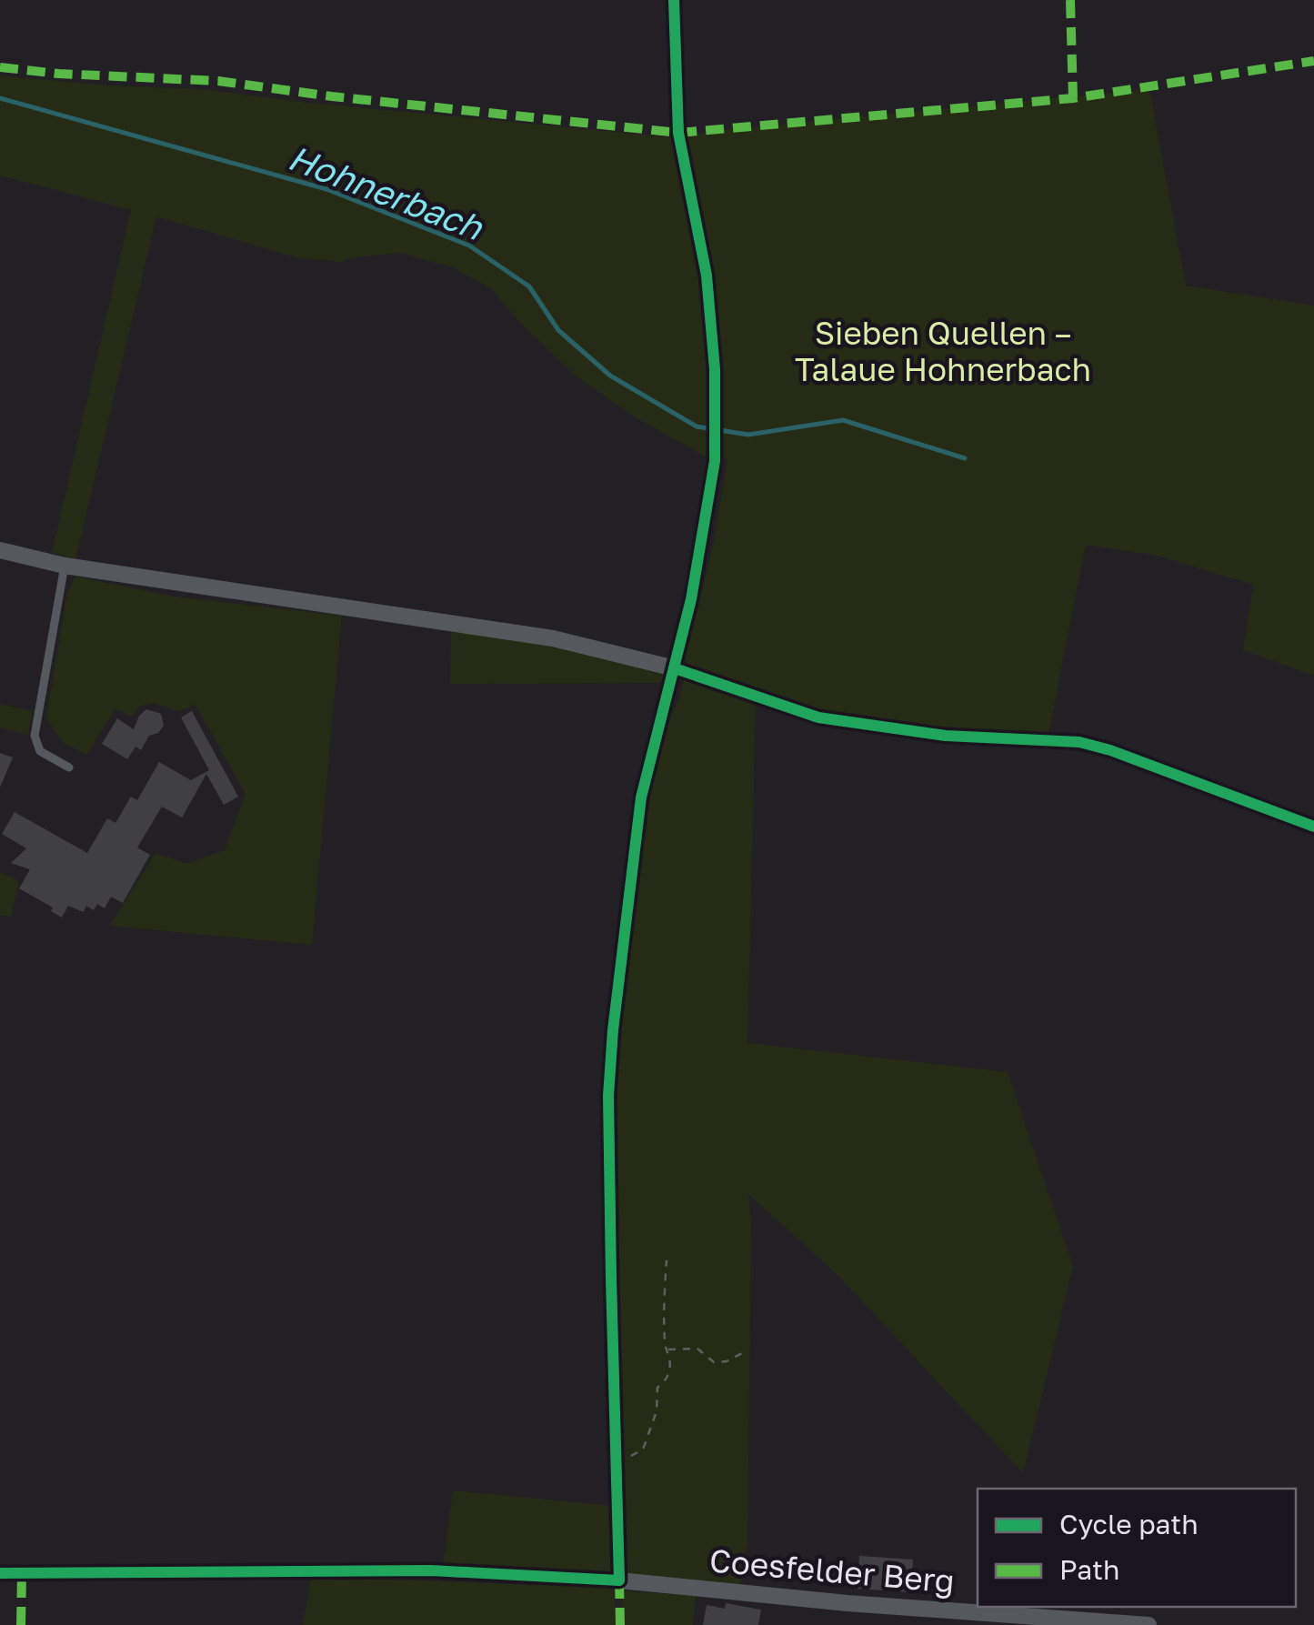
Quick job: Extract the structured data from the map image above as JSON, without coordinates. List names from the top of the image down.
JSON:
{
  "streets": {
    "street": ["Coesfelder Berg"]
  },
  "water": ["Hohnerbach"],
  "parks": ["Sieben Quellen – Talaue Hohnerbach"],
  "legend": ["Cycle path", "Path"]
}
